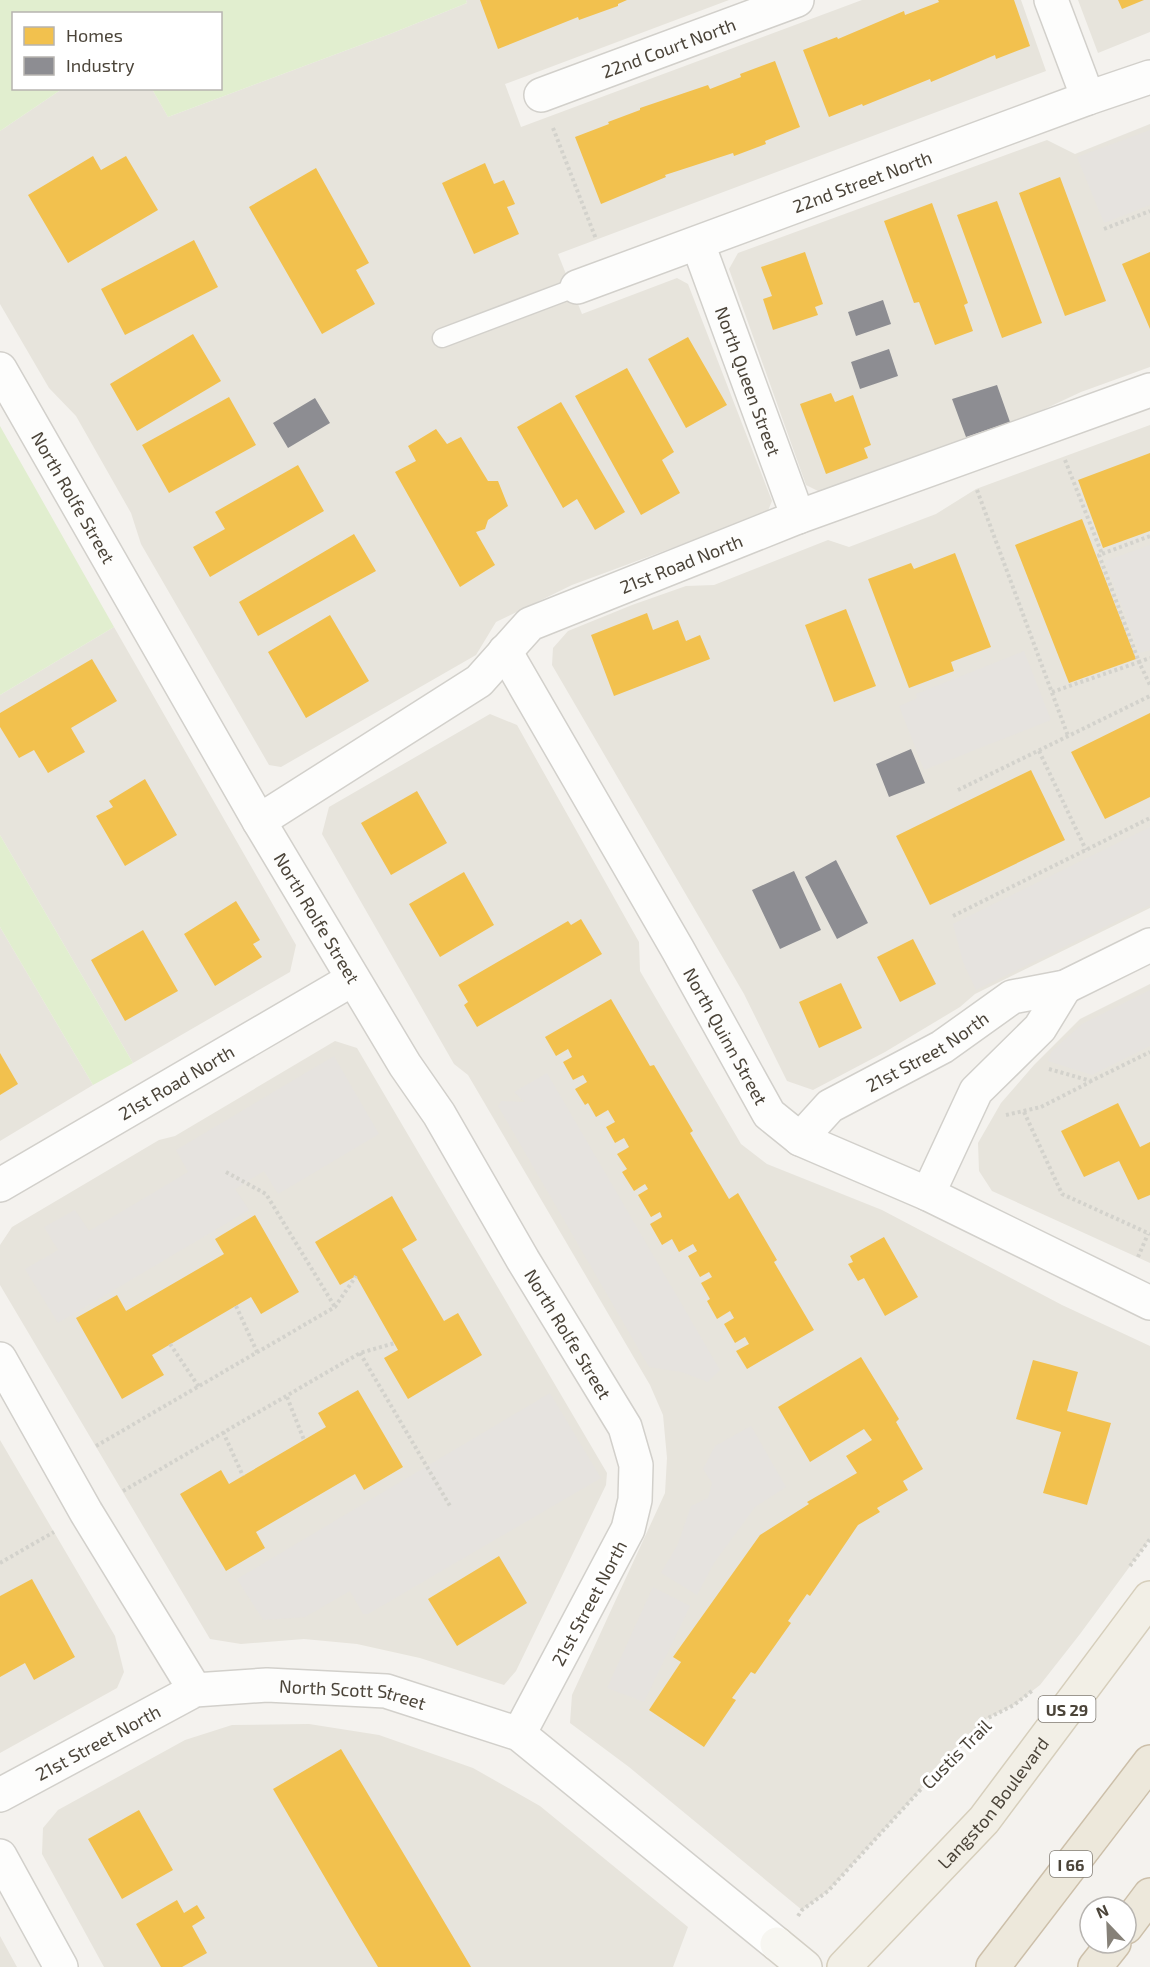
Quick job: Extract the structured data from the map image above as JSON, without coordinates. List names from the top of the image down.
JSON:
{
  "streets": {
    "highway": ["I 66"],
    "main road": ["US 29", "Langston Boulevard"],
    "street": [
      "22nd Court North",
      "22nd Street North",
      "North Queen Street",
      "North Rolfe Street",
      "21st Road North",
      "North Quinn Street",
      "21st Street North",
      "North Scott Street"
    ],
    "path": ["Custis Trail"]
  },
  "crossings": [
    ["22nd Street North", "North Queen Street"],
    ["North Queen Street", "21st Road North"],
    ["North Rolfe Street", "21st Road North"],
    ["North Rolfe Street", "21st Street North"],
    ["21st Road North", "North Quinn Street"],
    ["North Quinn Street", "21st Street North"],
    ["21st Street North", "North Scott Street"]
  ],
  "legend": ["Homes", "Industry"],
  "north": "top left"
}
